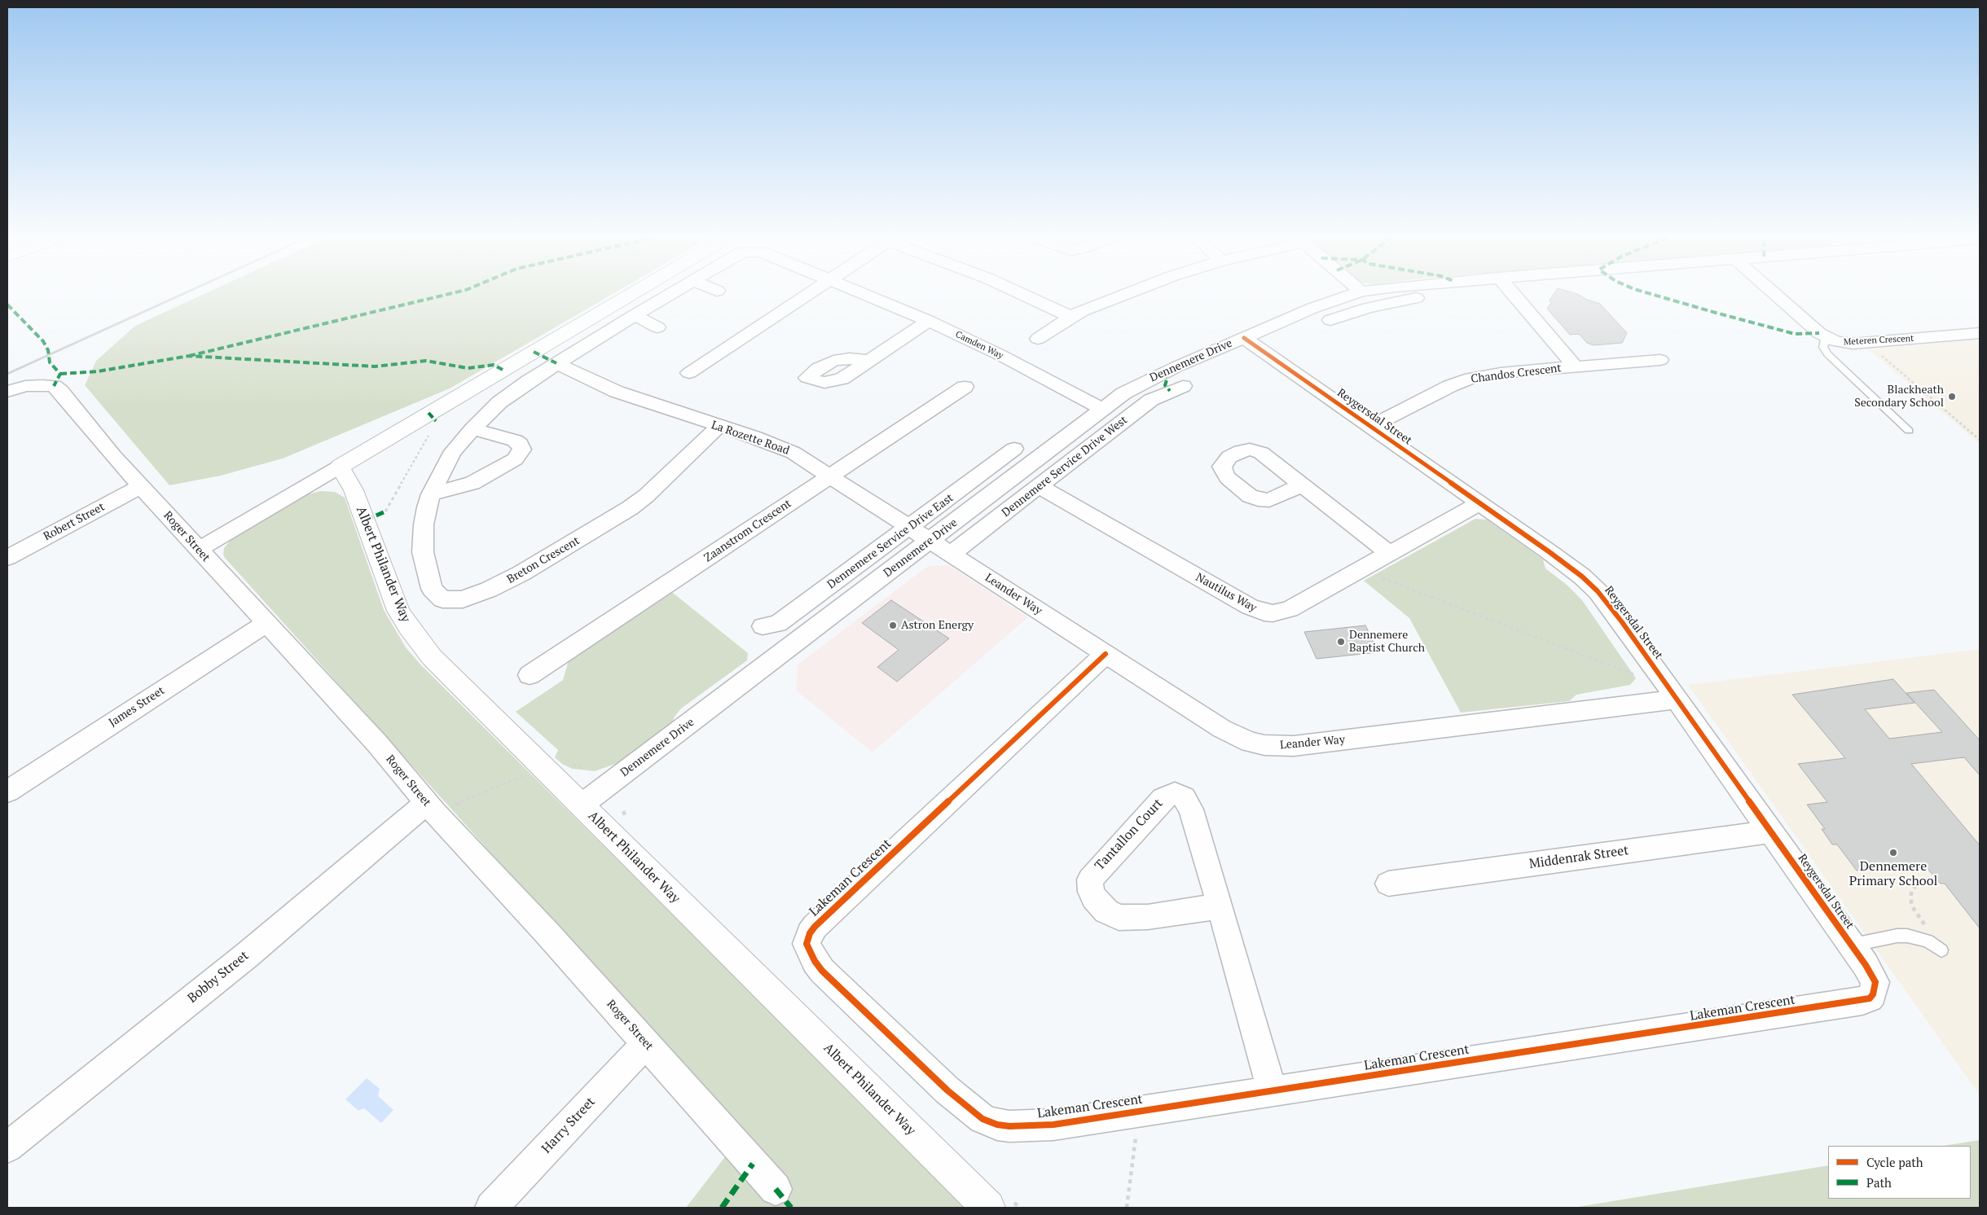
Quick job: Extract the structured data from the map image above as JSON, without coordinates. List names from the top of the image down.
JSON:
{
  "streets": {
    "street": [
      "Meteren Crescent",
      "Camden Way",
      "Dennemere Drive",
      "Chandos Crescent",
      "Reygersdal Street",
      "La Rozette Road",
      "Dennemere Service Drive West",
      "Robert Street",
      "Zaanstrom Crescent",
      "Roger Street",
      "Dennemere Service Drive East",
      "Breton Crescent",
      "Albert Philander Way",
      "Nautilus Way",
      "Leander Way",
      "James Street",
      "Tantallon Court",
      "Middenrak Street",
      "Lakeman Crescent",
      "Bobby Street",
      "Harry Street"
    ]
  },
  "crossings": [
    ["Camden Way", "Dennemere Drive"],
    ["Dennemere Drive", "Reygersdal Street"],
    ["Dennemere Drive", "La Rozette Road"],
    ["Dennemere Drive", "Albert Philander Way"],
    ["Dennemere Drive", "Leander Way"],
    ["Chandos Crescent", "Reygersdal Street"],
    ["Reygersdal Street", "Nautilus Way"],
    ["Reygersdal Street", "Leander Way"],
    ["Reygersdal Street", "Middenrak Street"],
    ["Reygersdal Street", "Lakeman Crescent"],
    ["La Rozette Road", "Zaanstrom Crescent"],
    ["La Rozette Road", "Dennemere Service Drive East"],
    ["La Rozette Road", "Breton Crescent"],
    ["La Rozette Road", "Leander Way"],
    ["Dennemere Service Drive West", "Nautilus Way"],
    ["Dennemere Service Drive West", "Leander Way"],
    ["Robert Street", "Roger Street"],
    ["Roger Street", "James Street"],
    ["Roger Street", "Bobby Street"],
    ["Roger Street", "Harry Street"],
    ["Leander Way", "Lakeman Crescent"],
    ["Tantallon Court", "Lakeman Crescent"]
  ],
  "places": [
    "Blackheath Secondary School",
    "Astron Energy",
    "Dennemere Baptist Church",
    "Dennemere Primary School"
  ],
  "legend": ["Cycle path", "Path"]
}
